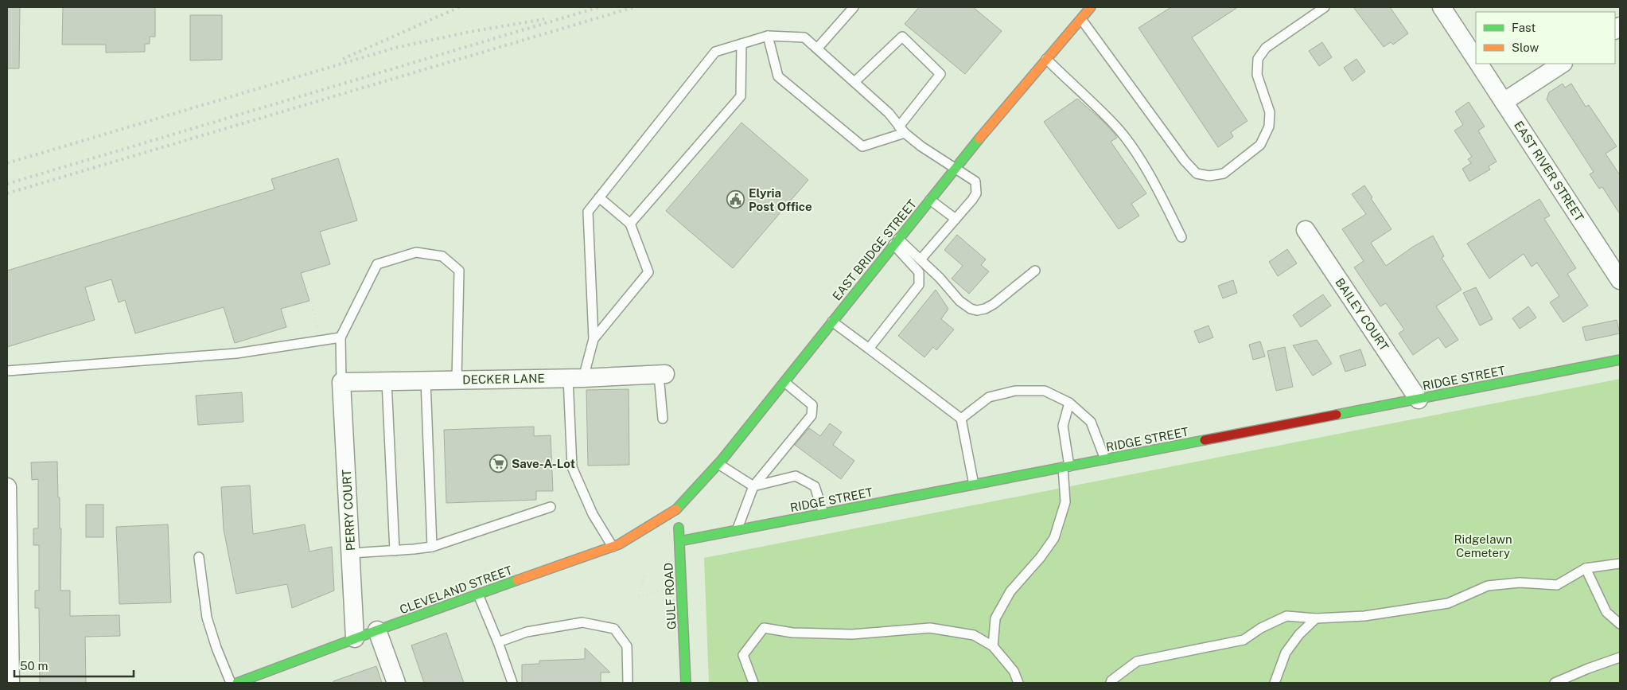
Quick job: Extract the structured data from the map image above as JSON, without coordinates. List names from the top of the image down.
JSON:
{
  "streets": {
    "main road": [
      "EAST BRIDGE STREET",
      "RIDGE STREET",
      "CLEVELAND STREET",
      "GULF ROAD"
    ],
    "street": [
      "EAST RIVER STREET",
      "BAILEY COURT",
      "DECKER LANE",
      "PERRY COURT"
    ]
  },
  "crossings": [
    ["EAST BRIDGE STREET", "CLEVELAND STREET"],
    ["EAST BRIDGE STREET", "GULF ROAD"],
    ["BAILEY COURT", "RIDGE STREET"],
    ["RIDGE STREET", "GULF ROAD"],
    ["DECKER LANE", "PERRY COURT"],
    ["PERRY COURT", "CLEVELAND STREET"],
    ["CLEVELAND STREET", "GULF ROAD"]
  ],
  "parks": ["Ridgelawn Cemetery"],
  "places": {
    "public building": ["Elyria Post Office"],
    "supermarket": ["Save-A-Lot"]
  },
  "legend": ["Fast", "Slow"],
  "scale_bar": "50 m"
}
